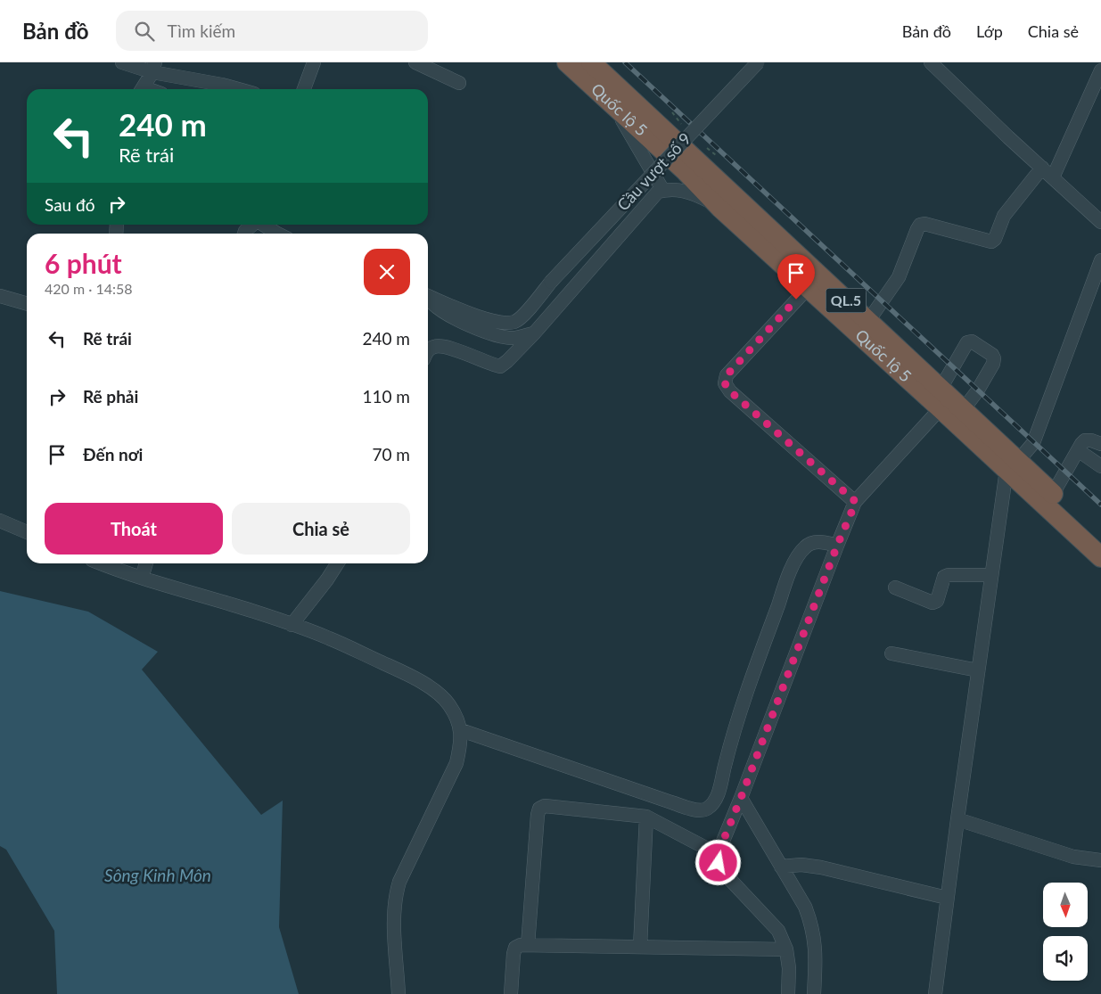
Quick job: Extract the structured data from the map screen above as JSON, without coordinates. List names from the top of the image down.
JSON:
{
  "streets": {
    "highway": ["Quốc lộ 5", "QL.5"],
    "street": ["Cầu vượt số 9"]
  },
  "water": ["Sông Kinh Môn"],
  "north": "bottom",
  "page": {
    "header": "Bản đồ",
    "search": "Tìm kiếm",
    "nav": ["Bản đồ", "Lớp", "Chia sẻ"],
    "turn": ["240 m", "Rẽ trái"],
    "then": "Sau đó",
    "heading": ["6 phút", "420 m · 14:58"],
    "list": [
      {
        "name": "Rẽ trái",
        "value": "240 m"
      },
      {
        "name": "Rẽ phải",
        "value": "110 m"
      },
      {
        "name": "Đến nơi",
        "value": "70 m"
      }
    ],
    "buttons": ["Thoát", "Chia sẻ"]
  }
}
